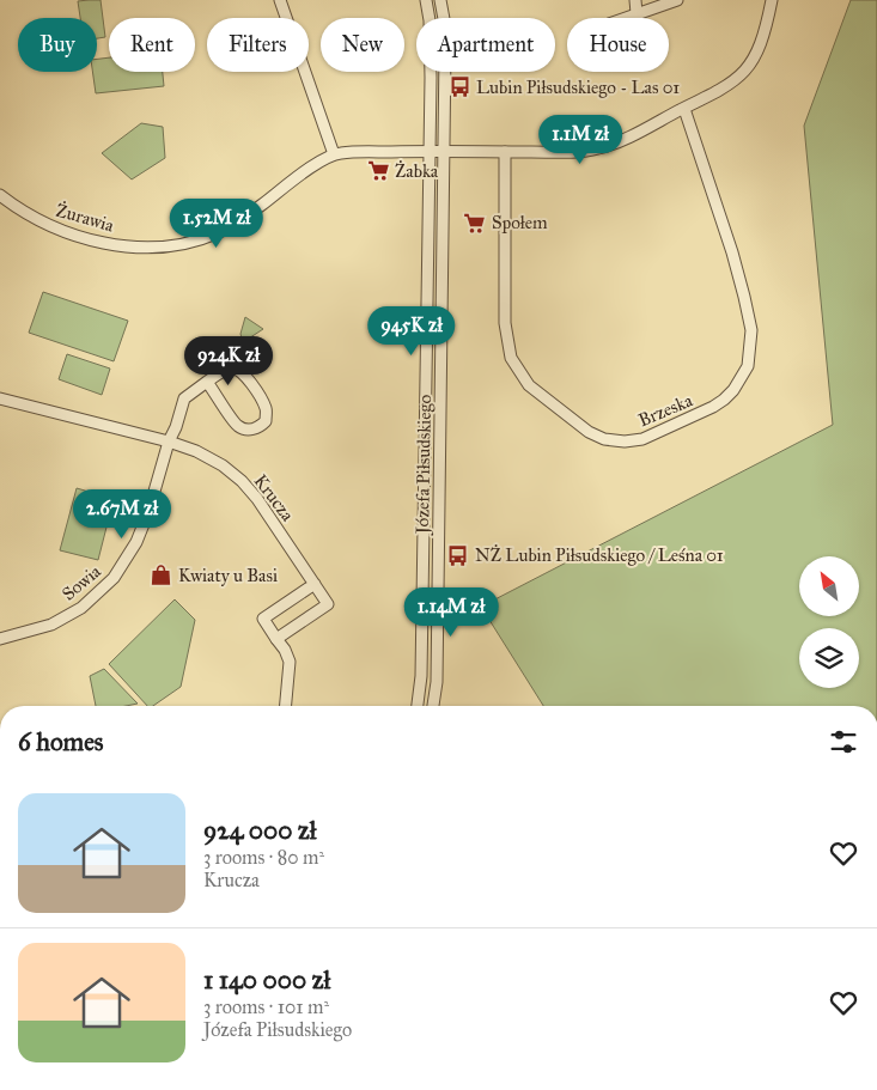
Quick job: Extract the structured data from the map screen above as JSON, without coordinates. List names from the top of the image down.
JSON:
{
  "streets": {
    "street": [
      "Żurawia",
      "Brzeska",
      "Józefa Piłsudskiego",
      "Krucza",
      "Sowia"
    ]
  },
  "crossings": [
    ["Żurawia", "Brzeska"],
    ["Żurawia", "Józefa Piłsudskiego"],
    ["Krucza", "Sowia"]
  ],
  "places": {
    "bus stop": ["Lubin Piłsudskiego - Las 01", "NŻ Lubin Piłsudskiego / Leśna 01"],
    "supermarket": ["Żabka", "Społem"],
    "shop": ["Kwiaty u Basi"]
  },
  "north": "top left",
  "page": {
    "chip": [
      "Buy",
      "Rent",
      "Filters",
      "New",
      "Apartment",
      "House"
    ],
    "price": [
      "1.1M zł",
      "1.52M zł",
      "945K zł",
      "924K zł",
      "2.67M zł",
      "1.14M zł"
    ],
    "heading": "6 homes",
    "list": [
      {
        "name": "924 000 zł",
        "note": "3 rooms · 80 m² · Krucza"
      },
      {
        "name": "1 140 000 zł",
        "note": "3 rooms · 101 m² · Józefa Piłsudskiego"
      }
    ]
  }
}
